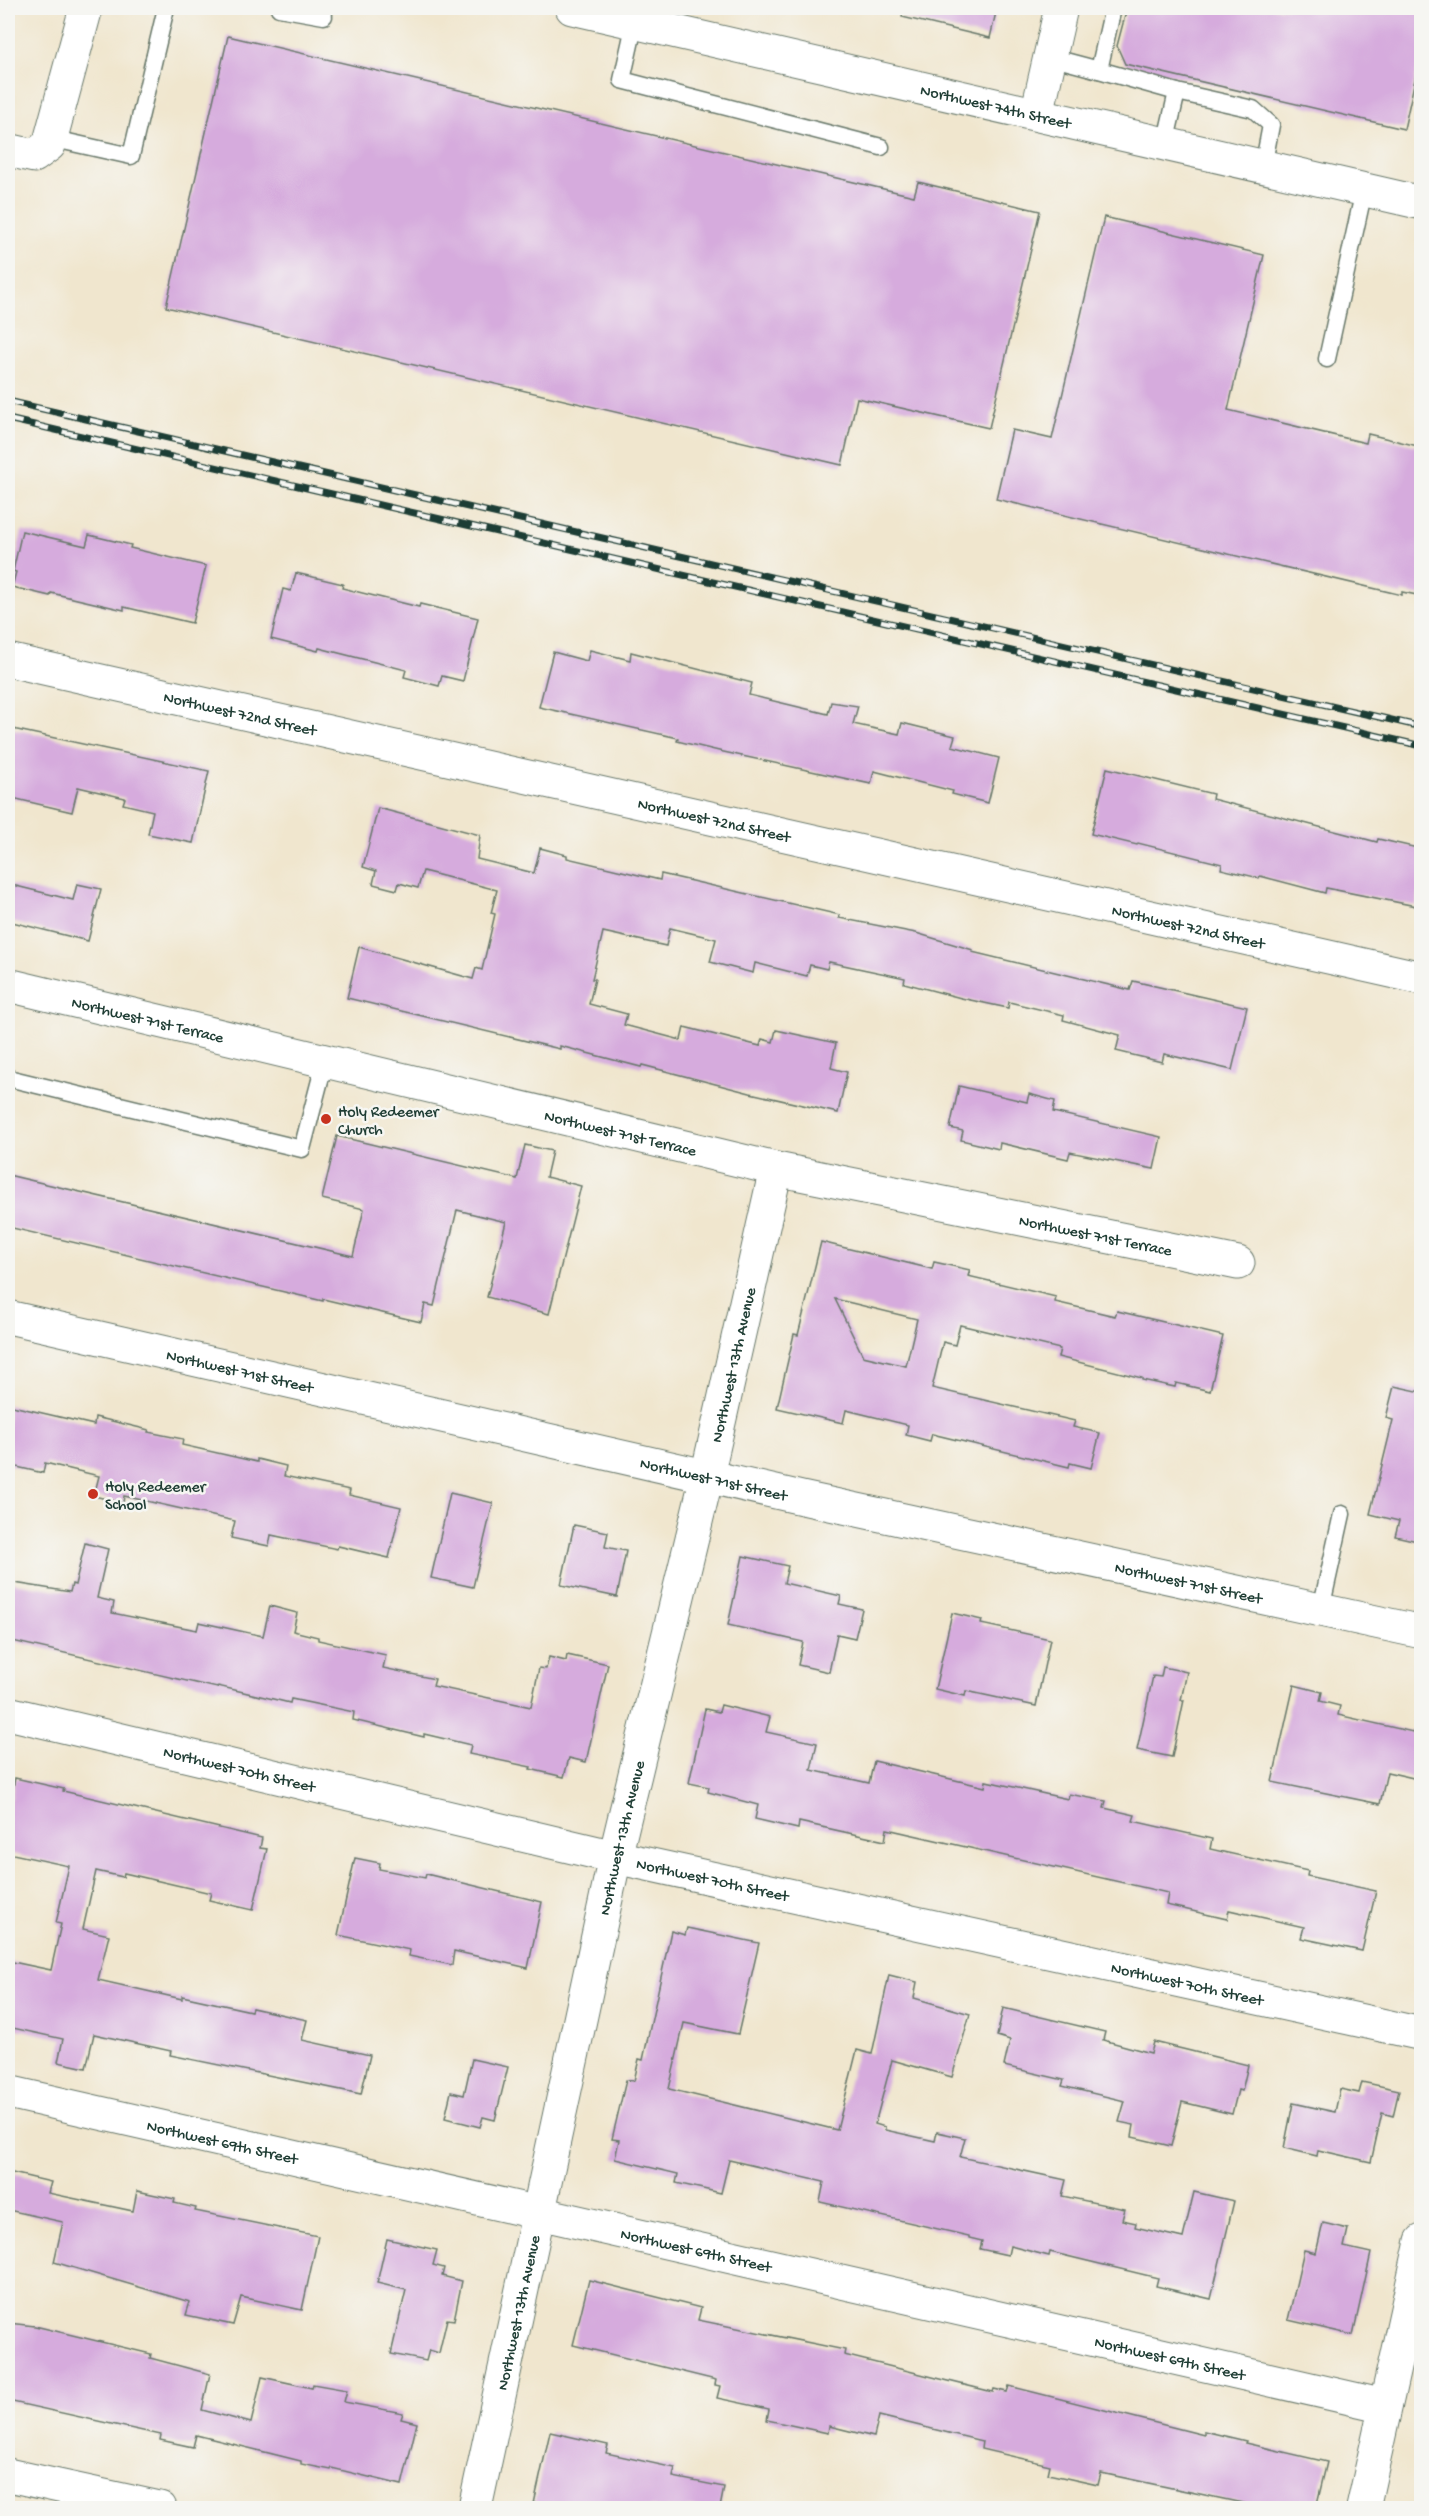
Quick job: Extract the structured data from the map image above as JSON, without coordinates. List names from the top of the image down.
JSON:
{
  "streets": {
    "street": [
      "Northwest 74th Street",
      "Northwest 72nd Street",
      "Northwest 71st Terrace",
      "Northwest 13th Avenue",
      "Northwest 71st Street",
      "Northwest 70th Street",
      "Northwest 69th Street"
    ]
  },
  "crossings": [
    ["Northwest 71st Terrace", "Northwest 13th Avenue"],
    ["Northwest 13th Avenue", "Northwest 71st Street"],
    ["Northwest 13th Avenue", "Northwest 70th Street"],
    ["Northwest 13th Avenue", "Northwest 69th Street"]
  ],
  "places": ["Holy Redeemer Church", "Holy Redeemer School"]
}
